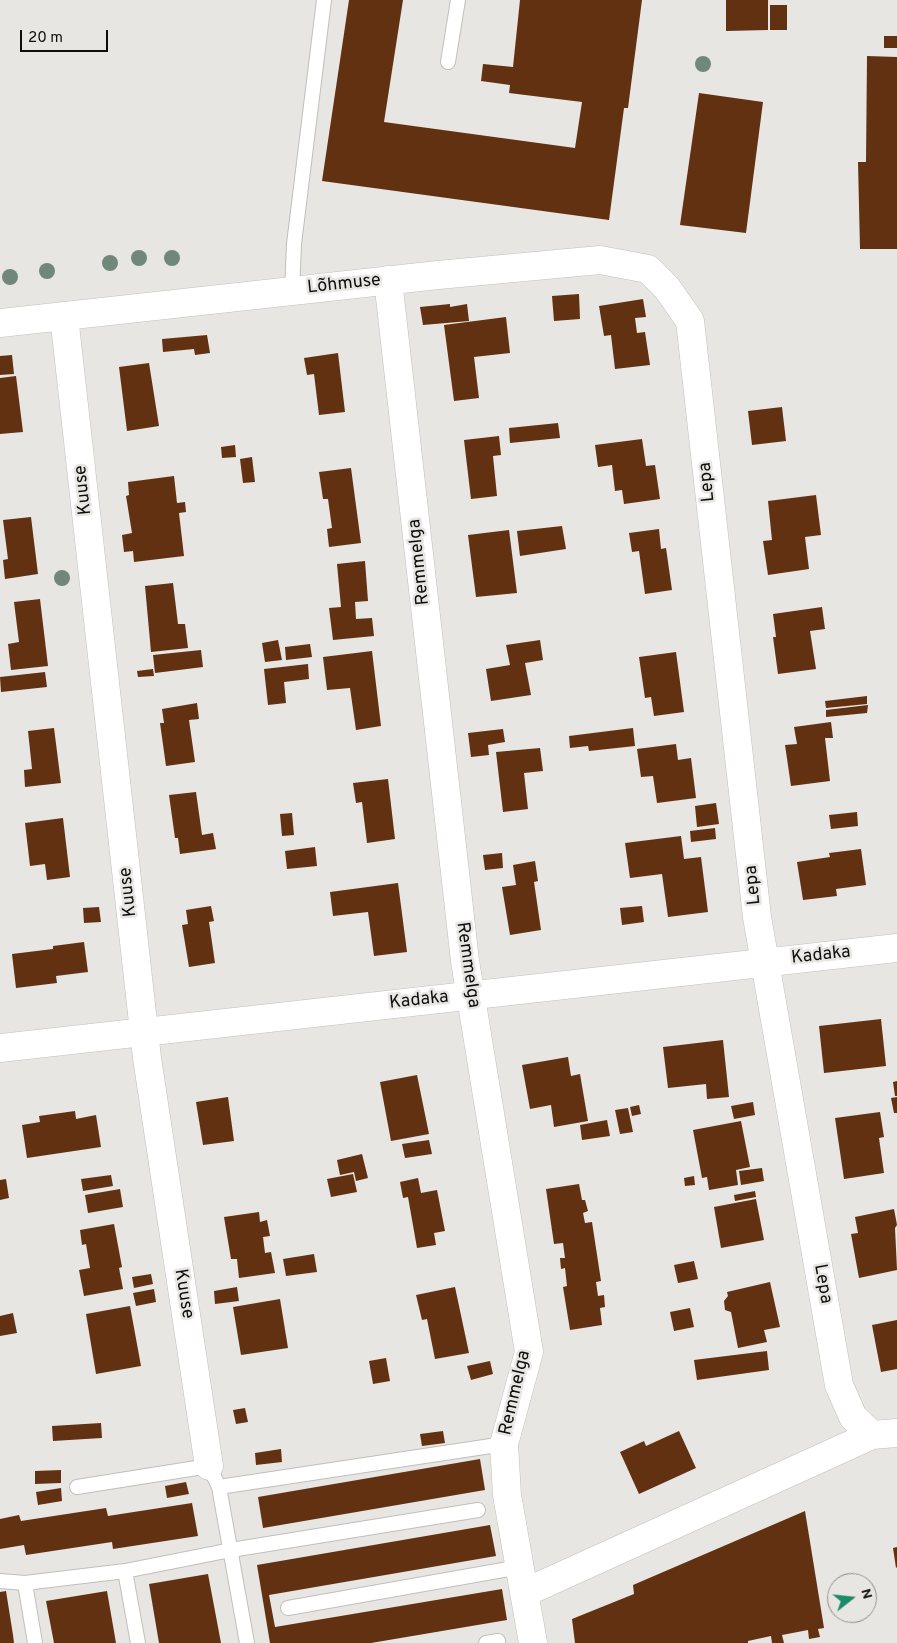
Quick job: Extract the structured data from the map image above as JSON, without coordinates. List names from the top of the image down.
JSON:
{
  "streets": {
    "street": [
      "Lõhmuse",
      "Lepa",
      "Kuuse",
      "Remmelga",
      "Kadaka"
    ]
  },
  "crossings": [
    ["Lõhmuse", "Lepa"],
    ["Lõhmuse", "Kuuse"],
    ["Lõhmuse", "Remmelga"],
    ["Lepa", "Kadaka"],
    ["Kuuse", "Kadaka"],
    ["Remmelga", "Kadaka"]
  ],
  "scale_bar": "20 m",
  "north": "right"
}
